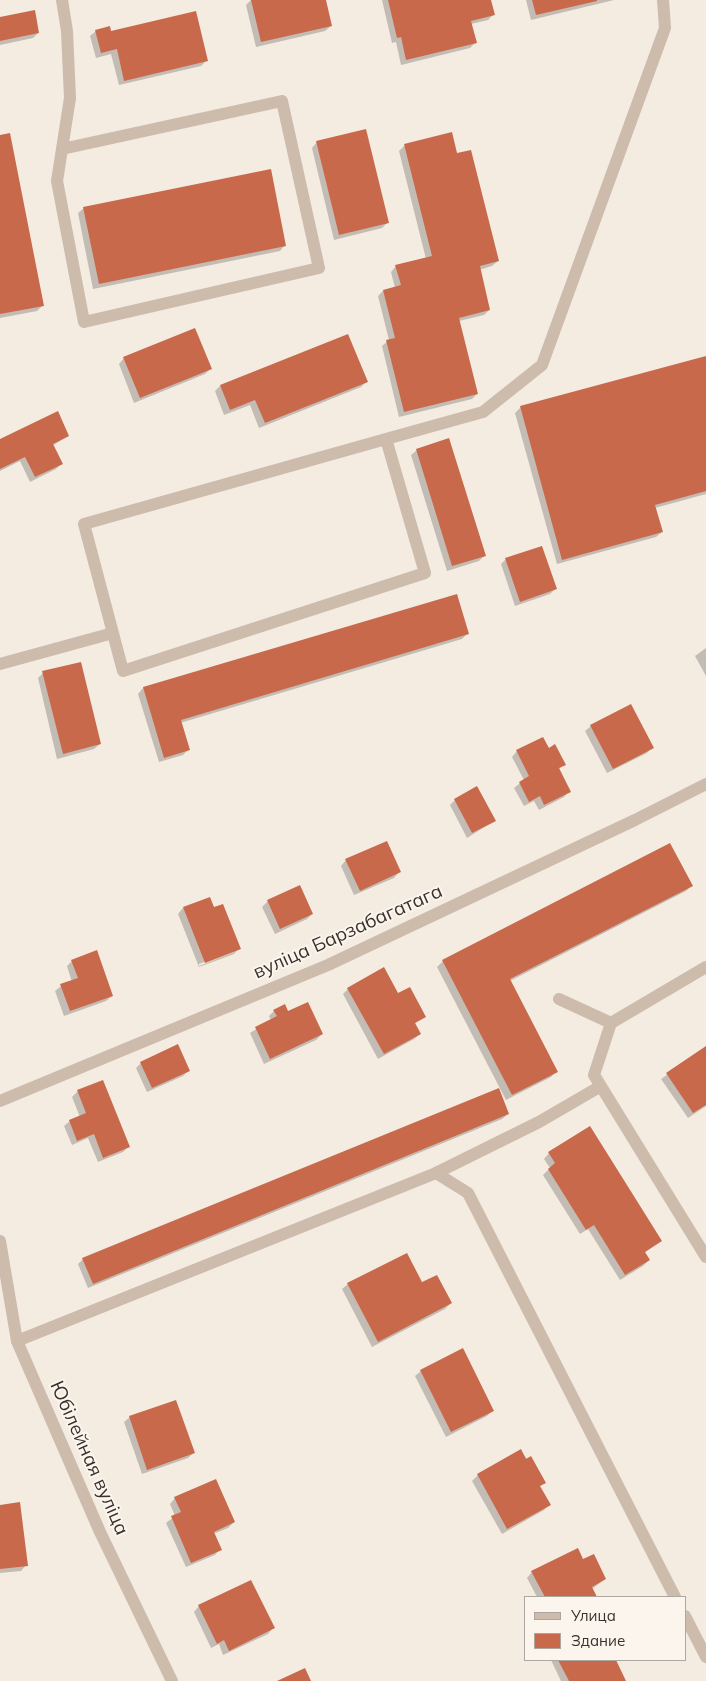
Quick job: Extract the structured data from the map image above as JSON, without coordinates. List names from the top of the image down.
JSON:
{
  "streets": {
    "street": ["вуліца Барзабагатага", "Юбілейная вуліца"]
  },
  "legend": ["Улица", "Здание"]
}
